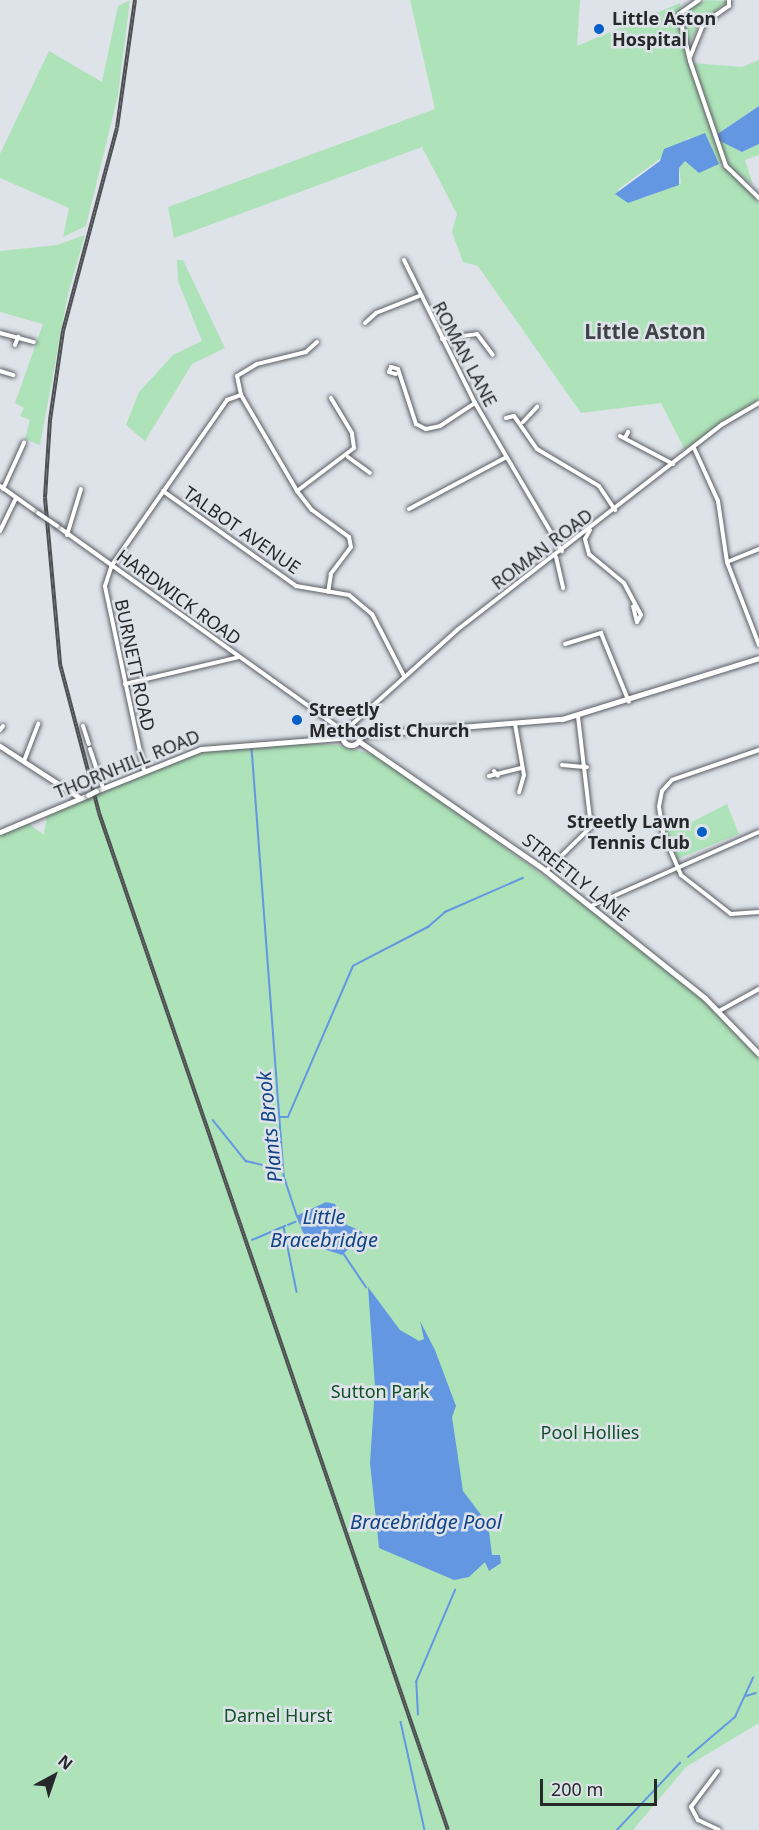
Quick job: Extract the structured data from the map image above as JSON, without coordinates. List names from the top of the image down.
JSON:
{
  "streets": {
    "main road": ["THORNHILL ROAD", "STREETLY LANE"],
    "street": [
      "ROMAN LANE",
      "TALBOT AVENUE",
      "ROMAN ROAD",
      "HARDWICK ROAD",
      "BURNETT ROAD"
    ]
  },
  "crossings": [
    ["ROMAN LANE", "ROMAN ROAD"],
    ["TALBOT AVENUE", "ROMAN ROAD"],
    ["ROMAN ROAD", "HARDWICK ROAD"],
    ["HARDWICK ROAD", "BURNETT ROAD"],
    ["BURNETT ROAD", "THORNHILL ROAD"],
    ["THORNHILL ROAD", "STREETLY LANE"]
  ],
  "districts": ["Little Aston"],
  "water": ["Plants Brook", "Little Bracebridge", "Bracebridge Pool"],
  "parks": ["Sutton Park", "Pool Hollies", "Darnel Hurst"],
  "places": ["Little Aston Hospital", "Streetly Methodist Church", "Streetly Lawn Tennis Club"],
  "scale_bar": "200 m",
  "north": "top right"
}
